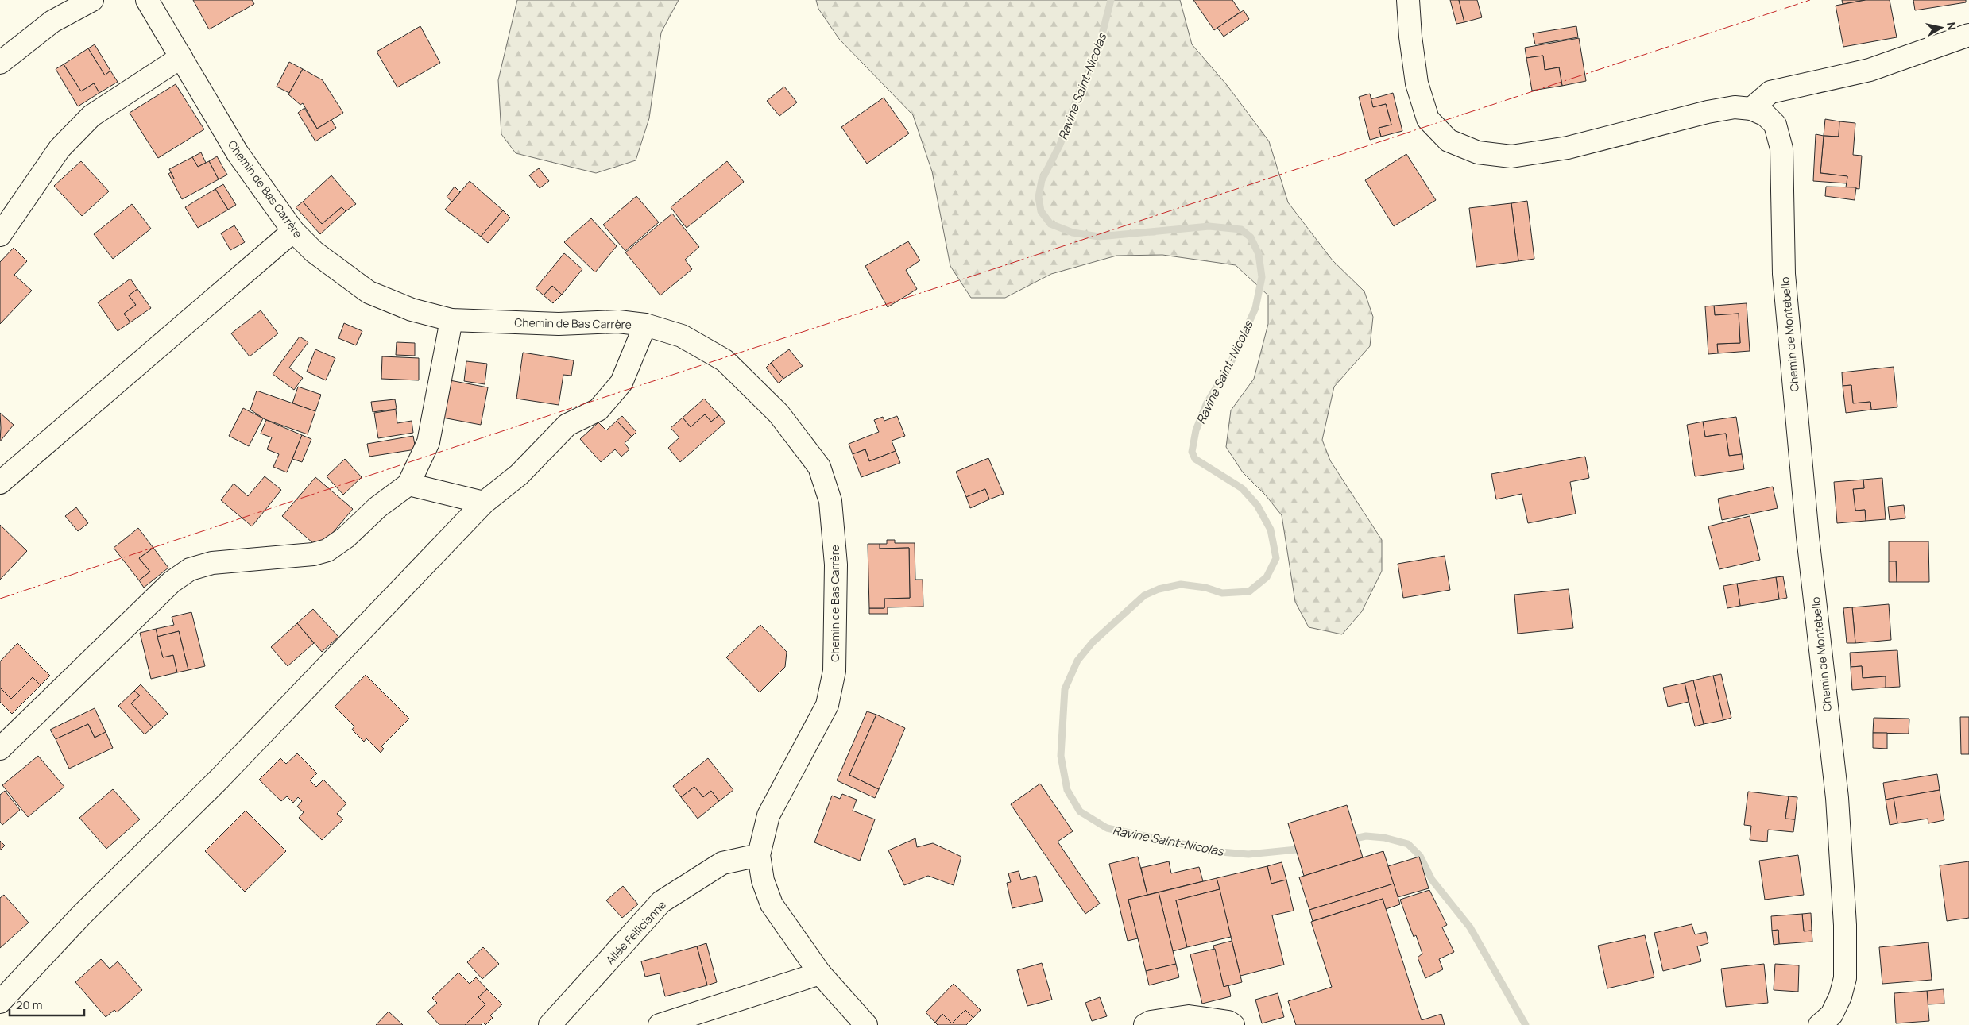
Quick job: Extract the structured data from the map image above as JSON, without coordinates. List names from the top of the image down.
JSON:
{
  "streets": {
    "street": ["Chemin de Bas Carrère", "Chemin de Montebello", "Allée Fellicianne"]
  },
  "crossings": [
    ["Chemin de Bas Carrère", "Allée Fellicianne"]
  ],
  "water": ["Ravine Saint-Nicolas"],
  "scale_bar": "20 m",
  "north": "right"
}
